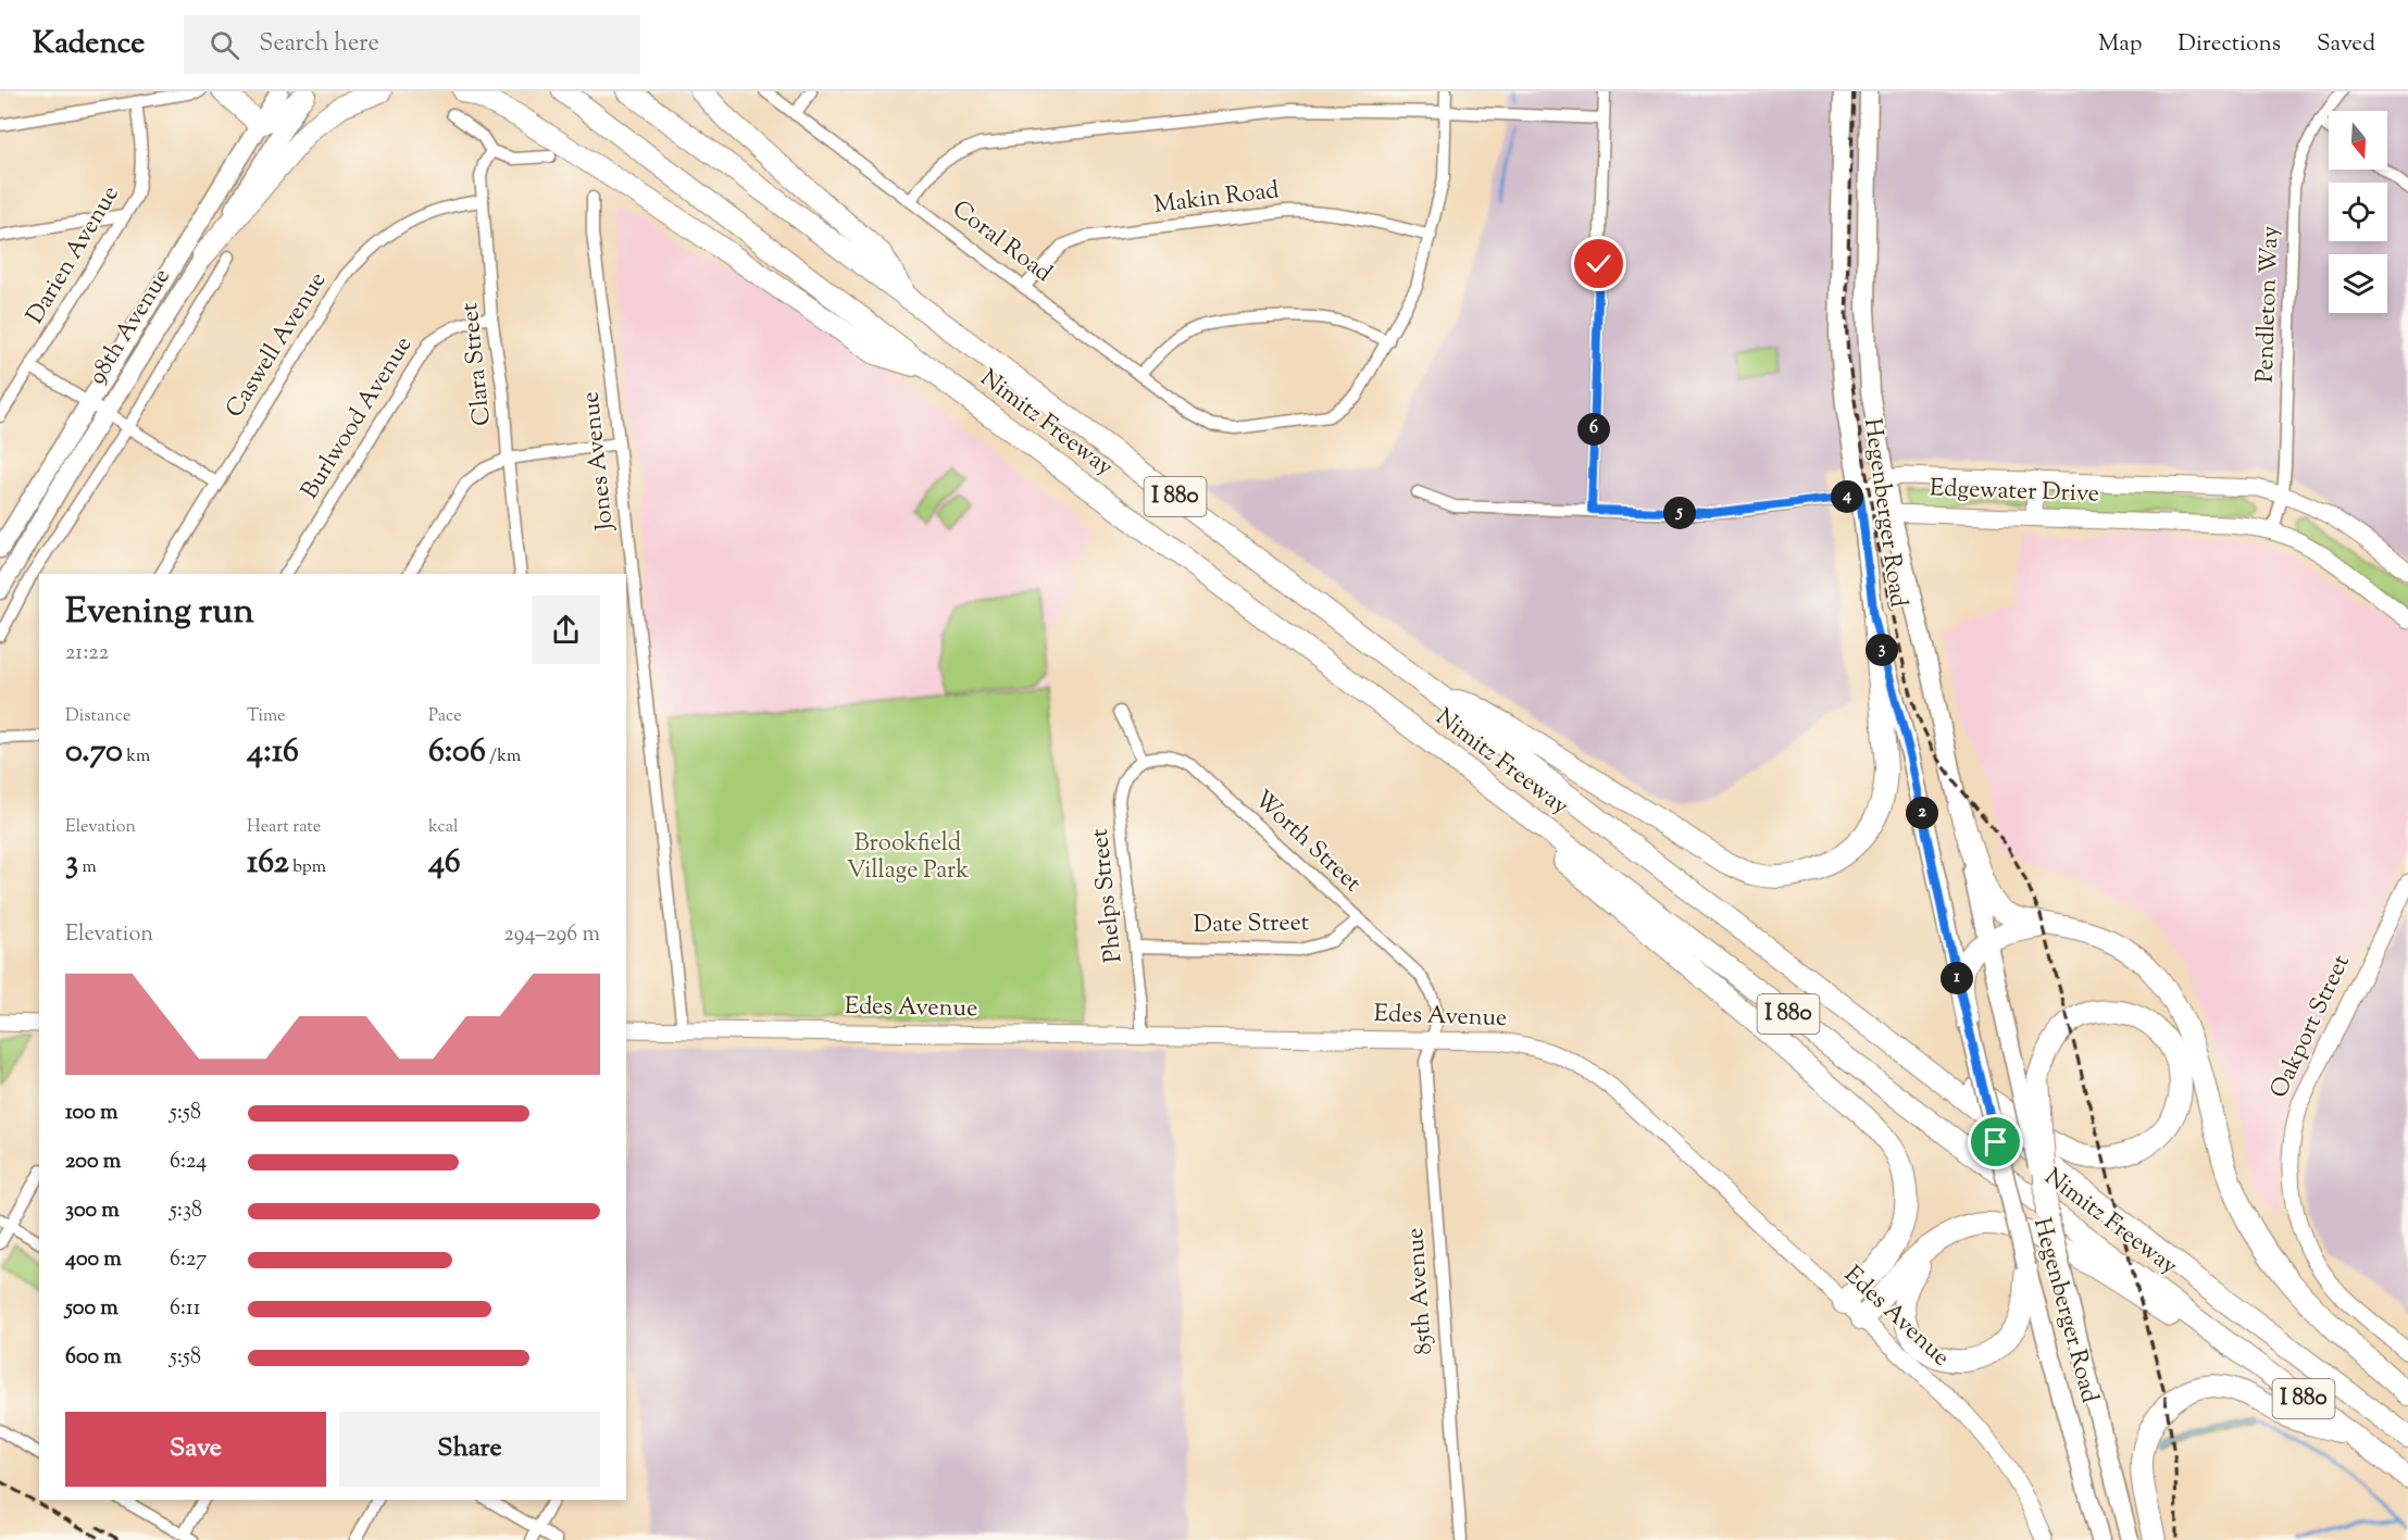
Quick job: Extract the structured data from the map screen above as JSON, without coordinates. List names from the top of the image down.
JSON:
{
  "streets": {
    "highway": ["Nimitz Freeway", "I 880"],
    "main road": [
      "98th Avenue",
      "Edgewater Drive",
      "Hegenberger Road",
      "Edes Avenue",
      "Oakport Street"
    ],
    "street": [
      "Makin Road",
      "Coral Road",
      "Darien Avenue",
      "Pendleton Way",
      "Caswell Avenue",
      "Clara Street",
      "Burlwood Avenue",
      "Jones Avenue",
      "Worth Street",
      "Phelps Street",
      "Date Street",
      "85th Avenue"
    ]
  },
  "crossings": [
    ["Makin Road", "Coral Road"],
    ["Pendleton Way", "Edgewater Drive"],
    ["Caswell Avenue", "Clara Street"],
    ["Clara Street", "Burlwood Avenue"],
    ["Jones Avenue", "Edes Avenue"],
    ["Edgewater Drive", "Hegenberger Road"],
    ["Worth Street", "Phelps Street"],
    ["Worth Street", "Date Street"],
    ["Worth Street", "Edes Avenue"],
    ["Worth Street", "85th Avenue"],
    ["Phelps Street", "Date Street"],
    ["Phelps Street", "Edes Avenue"],
    ["Edes Avenue", "85th Avenue"]
  ],
  "parks": ["Brookfield Village Park"],
  "north": "bottom",
  "page": {
    "header": "Kadence",
    "search": "Search here",
    "nav": ["Map", "Directions", "Saved"],
    "pins": [
      "6",
      "4",
      "5",
      "3",
      "2",
      "1"
    ],
    "heading": ["Evening run", "21:22"],
    "stats": [
      ["Distance", "0.70 km"],
      ["Time", "4:16"],
      ["Pace", "6:06 /km"],
      ["Elevation", "3 m"],
      ["Heart rate", "162 bpm"],
      ["kcal", "46"]
    ],
    "chart": ["Elevation", "294–296 m"],
    "list": [
      {
        "name": "100 m",
        "note": "5:58"
      },
      {
        "name": "200 m",
        "note": "6:24"
      },
      {
        "name": "300 m",
        "note": "5:38"
      },
      {
        "name": "400 m",
        "note": "6:27"
      },
      {
        "name": "500 m",
        "note": "6:11"
      },
      {
        "name": "600 m",
        "note": "5:58"
      }
    ],
    "buttons": ["Save", "Share"]
  }
}
